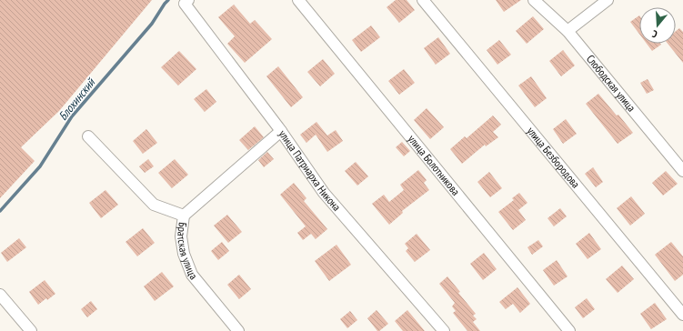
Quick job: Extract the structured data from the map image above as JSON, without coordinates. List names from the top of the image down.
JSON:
{
  "streets": {
    "street": [
      "Слободская улица",
      "улица Безбородова",
      "улица Болотникова",
      "улица Патриарха Никона",
      "Братская улица"
    ]
  },
  "water": ["Блохинский"],
  "north": "bottom"
}
